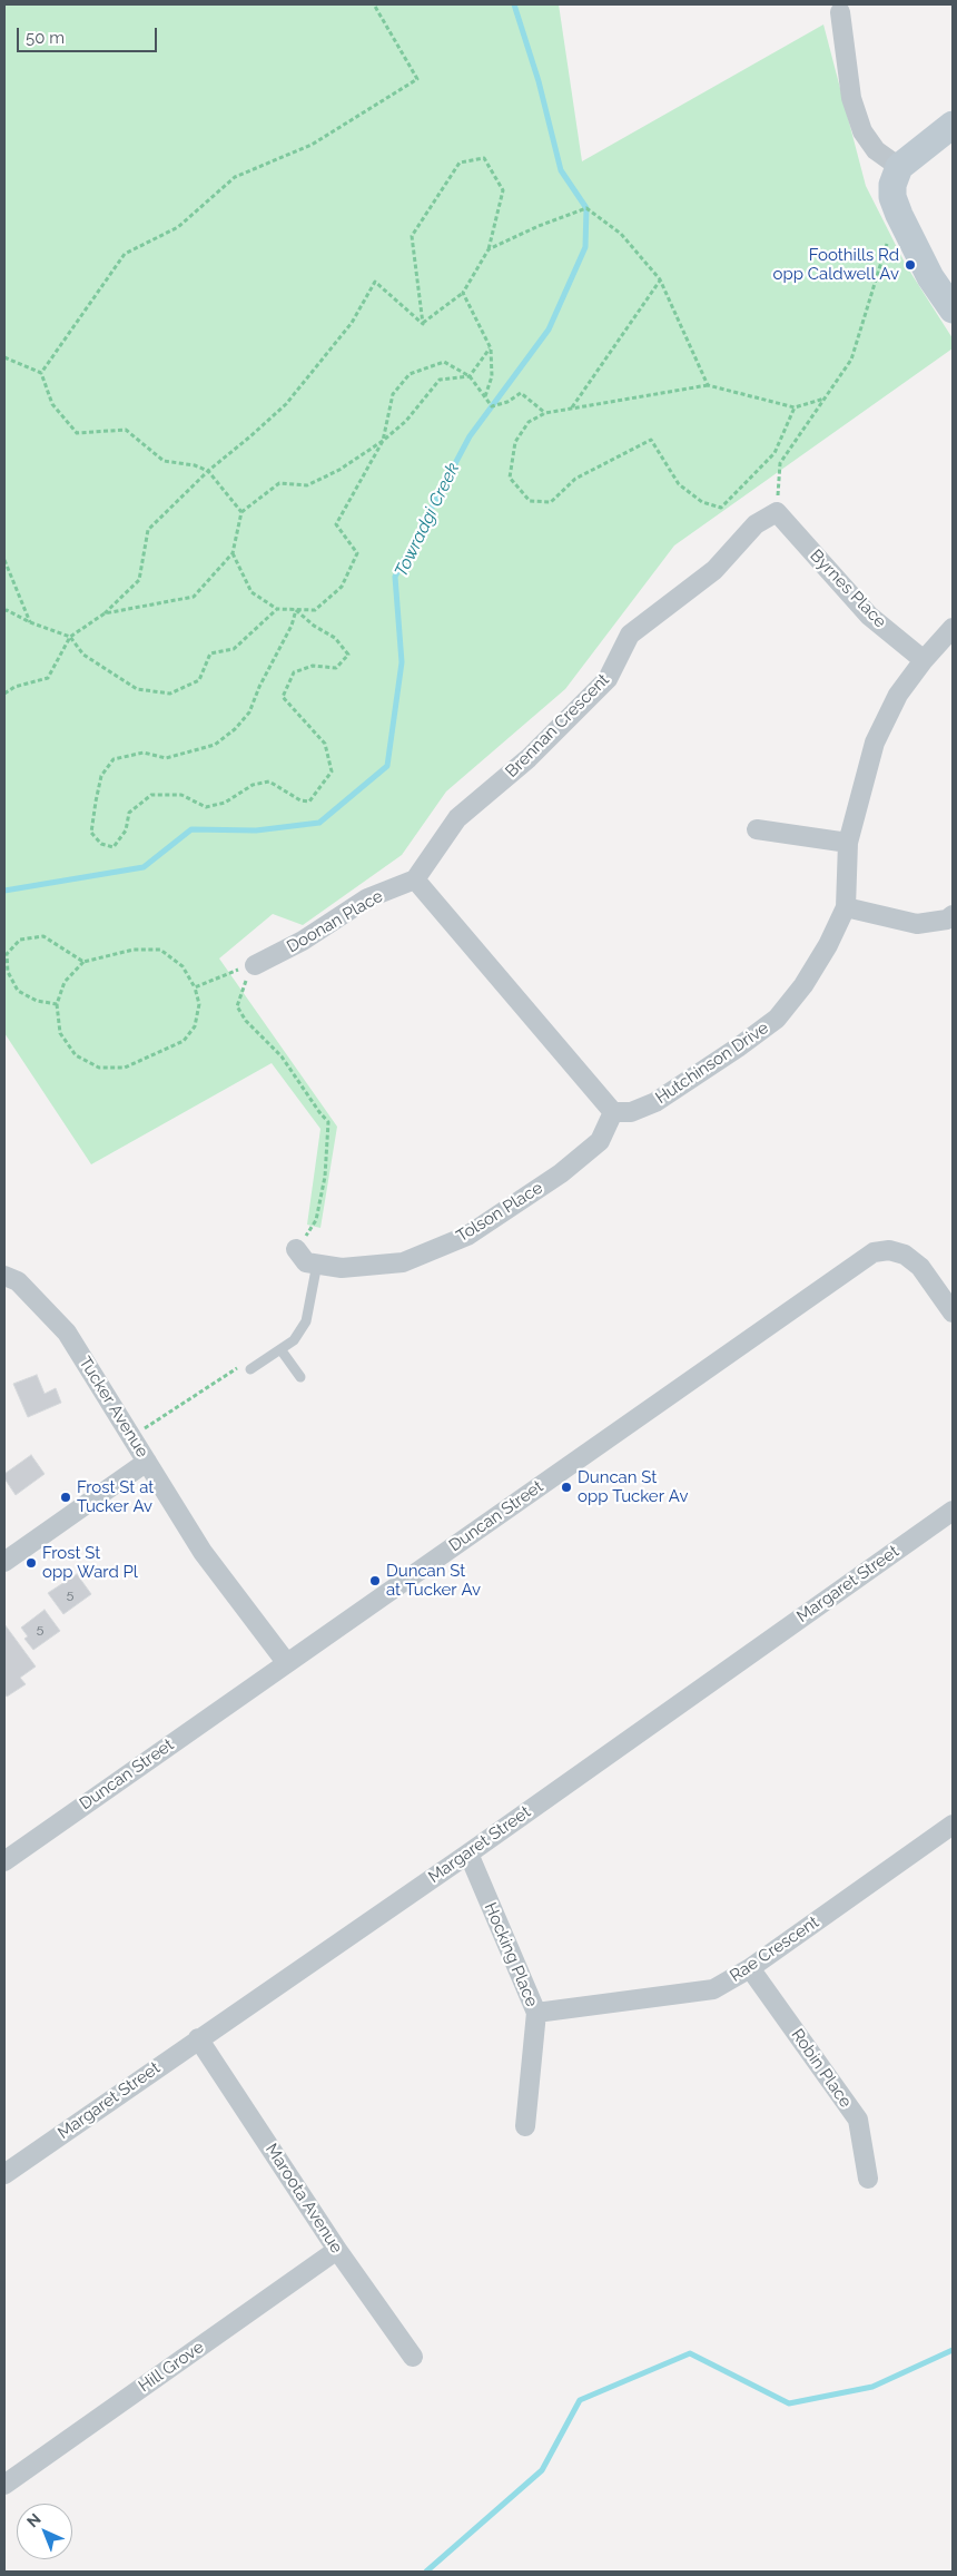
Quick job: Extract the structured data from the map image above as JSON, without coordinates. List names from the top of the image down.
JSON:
{
  "streets": {
    "street": [
      "Byrnes Place",
      "Brennan Crescent",
      "Doonan Place",
      "Hutchinson Drive",
      "Tolson Place",
      "Tucker Avenue",
      "Duncan Street",
      "Margaret Street",
      "Rae Crescent",
      "Hocking Place",
      "Robin Place",
      "Maroota Avenue",
      "Hill Grove"
    ]
  },
  "crossings": [
    ["Byrnes Place", "Brennan Crescent"],
    ["Byrnes Place", "Hutchinson Drive"],
    ["Brennan Crescent", "Doonan Place"],
    ["Hutchinson Drive", "Tolson Place"],
    ["Tucker Avenue", "Duncan Street"],
    ["Margaret Street", "Hocking Place"],
    ["Margaret Street", "Maroota Avenue"],
    ["Rae Crescent", "Hocking Place"],
    ["Rae Crescent", "Robin Place"],
    ["Maroota Avenue", "Hill Grove"]
  ],
  "water": ["Towradgi Creek"],
  "places": [
    "Foothills Rd opp Caldwell Av",
    "Duncan St opp Tucker Av",
    "Frost St at Tucker Av",
    "Frost St opp Ward Pl",
    "Duncan St at Tucker Av"
  ],
  "house_numbers": ["5", "5"],
  "scale_bar": "50 m",
  "north": "top left"
}
